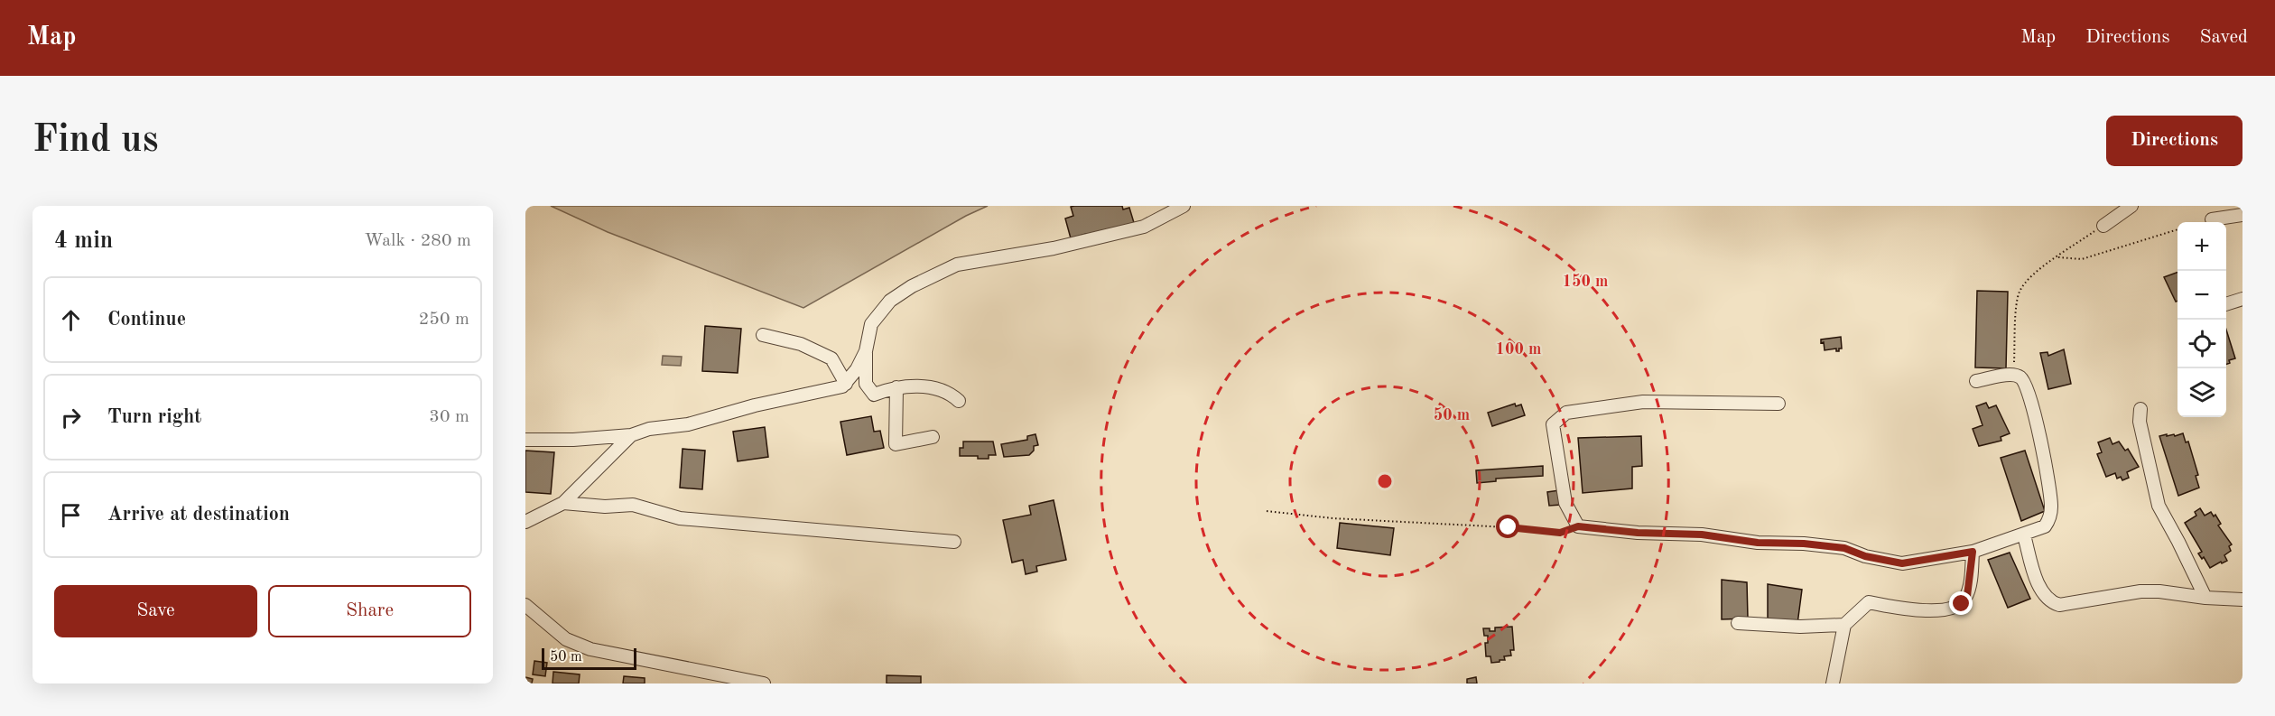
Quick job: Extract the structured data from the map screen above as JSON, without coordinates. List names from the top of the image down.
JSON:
{
  "scale_bar": "50 m",
  "page": {
    "header": "Map",
    "nav": ["Map", "Directions", "Saved"],
    "buttons": [
      "Directions",
      ["Save", "Share"]
    ],
    "title": "Find us",
    "heading": ["4 min", "Walk · 280 m"],
    "map_buttons": ["+", "−"],
    "list": [
      ["Continue", "250 m"],
      ["Turn right", "30 m"],
      "Arrive at destination"
    ],
    "scale": "50 m"
  },
  "rings": ["150 m", "100 m", "50 m"]
}
